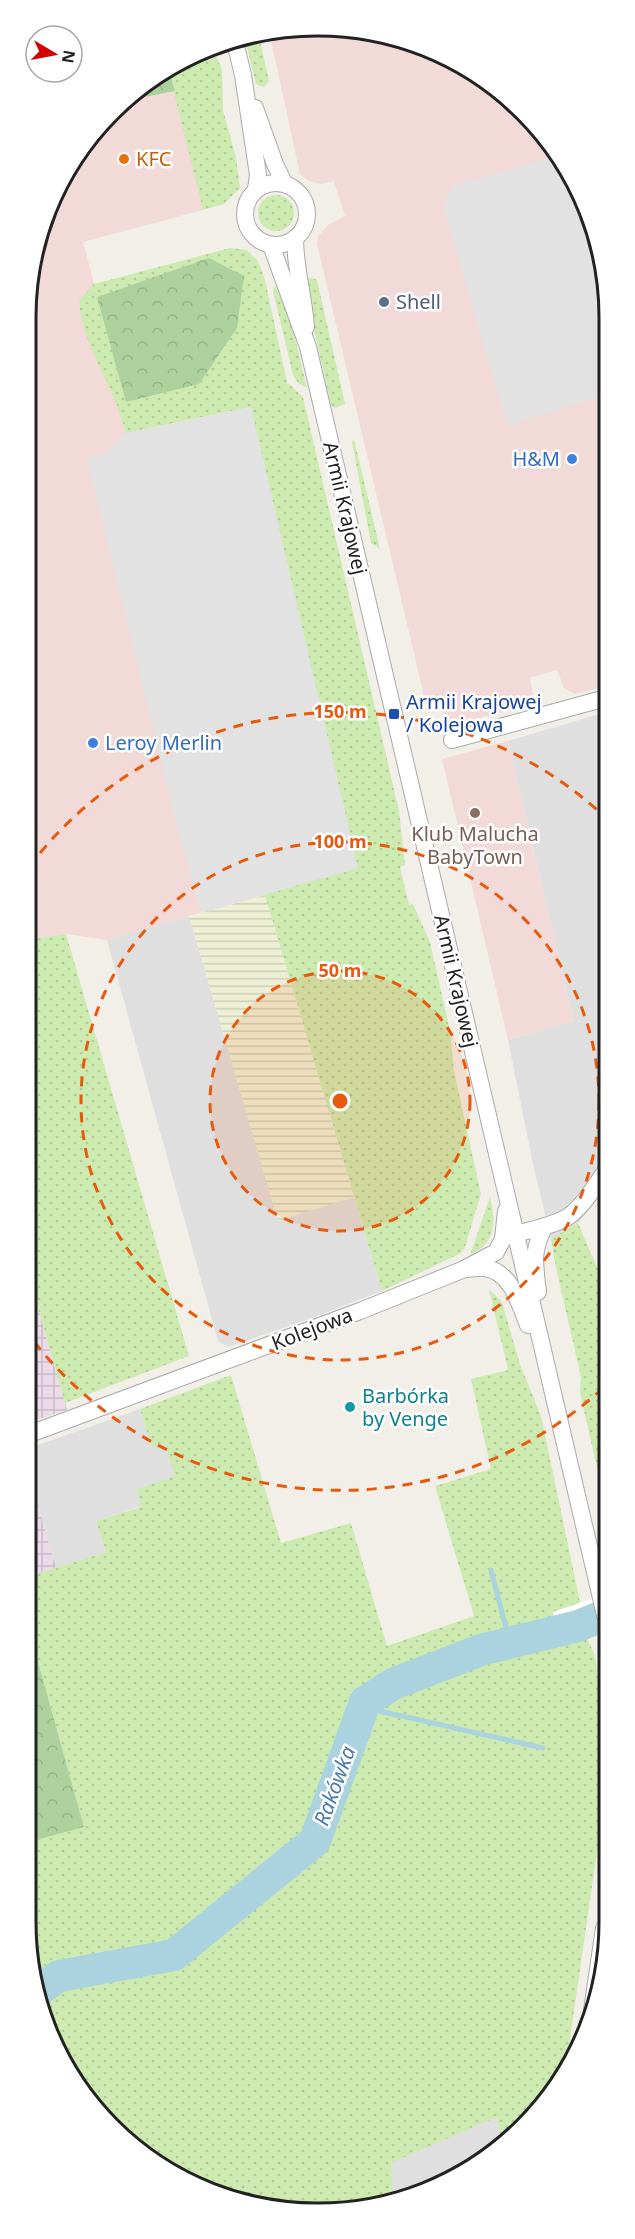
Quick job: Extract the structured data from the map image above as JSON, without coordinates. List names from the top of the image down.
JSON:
{
  "streets": {
    "street": ["Armii Krajowej", "Kolejowa"]
  },
  "crossings": [
    ["Armii Krajowej", "Kolejowa"]
  ],
  "water": ["Rakówka"],
  "places": {
    "other": [
      "KFC",
      "Shell",
      "H&M",
      "Leroy Merlin",
      "Klub Malucha BabyTown",
      "Barbórka by Venge"
    ],
    "transit": ["Armii Krajowej / Kolejowa"]
  },
  "north": "right",
  "rings": ["150 m", "100 m", "50 m"]
}
